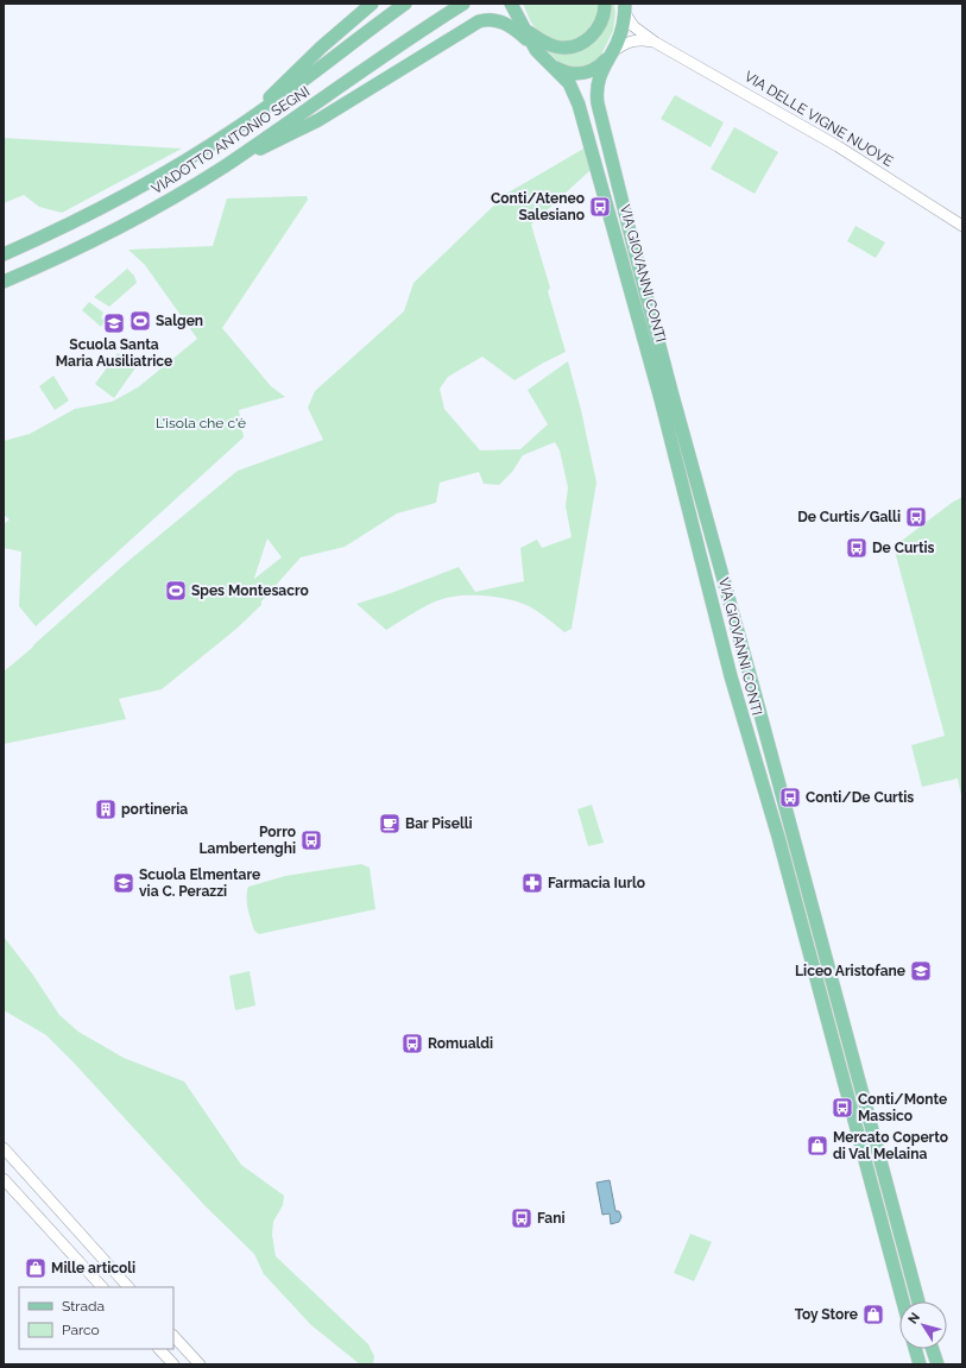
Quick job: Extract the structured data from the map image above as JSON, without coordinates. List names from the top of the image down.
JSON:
{
  "streets": {
    "main road": ["VIADOTTO ANTONIO SEGNI", "VIA GIOVANNI CONTI"],
    "street": ["VIA DELLE VIGNE NUOVE"]
  },
  "crossings": [
    ["VIA DELLE VIGNE NUOVE", "VIA GIOVANNI CONTI"]
  ],
  "parks": ["L'isola che c'è"],
  "places": {
    "bus stop": [
      "Conti/Ateneo Salesiano",
      "De Curtis/Galli",
      "De Curtis",
      "Conti/De Curtis",
      "Porro Lambertenghi",
      "Romualdi",
      "Conti/Monte Massico",
      "Fani"
    ],
    "sports": ["Salgen", "Spes Montesacro"],
    "school or university": ["Scuola Santa Maria Ausiliatrice", "Scuola Elmentare via C. Perazzi", "Liceo Aristofane"],
    "building": ["portineria"],
    "cafe": ["Bar Piselli"],
    "pharmacy": ["Farmacia Iurlo"],
    "shop": ["Mercato Coperto di Val Melaina", "Mille articoli", "Toy Store"]
  },
  "legend": ["Strada", "Parco"],
  "north": "top left"
}
